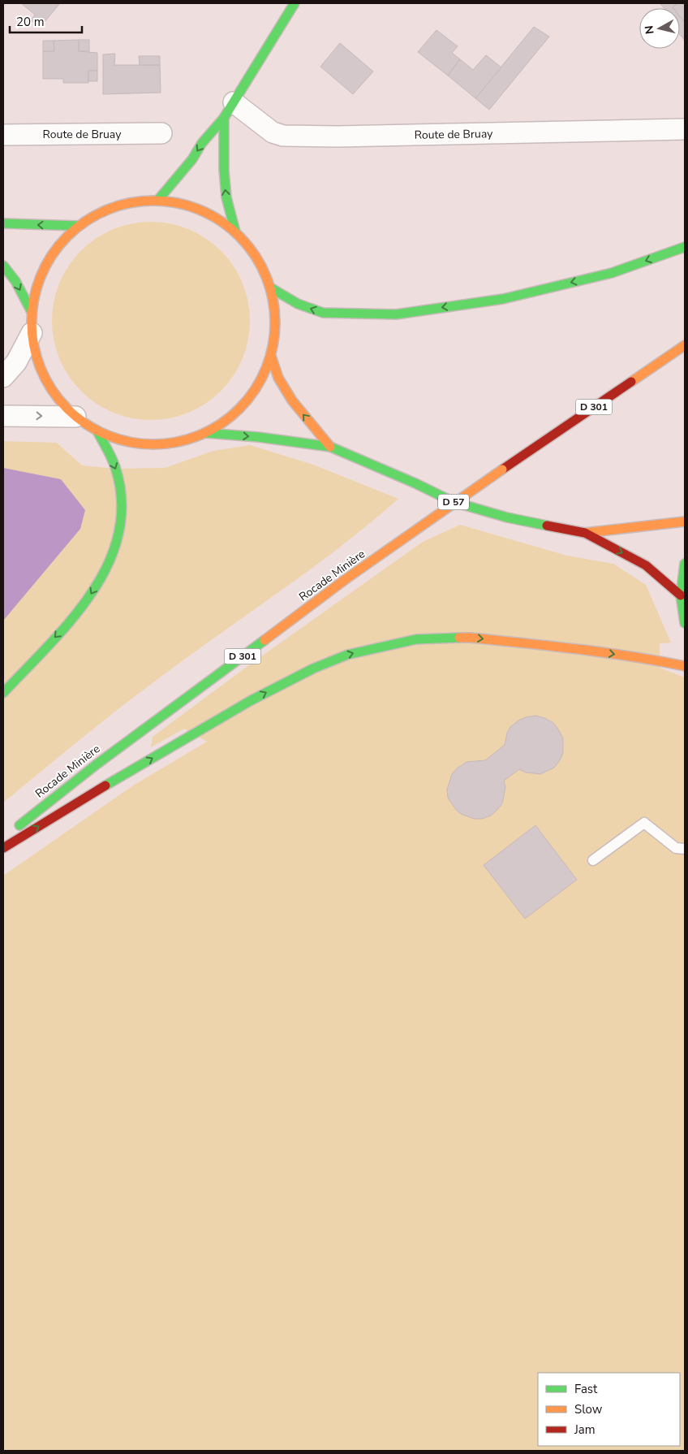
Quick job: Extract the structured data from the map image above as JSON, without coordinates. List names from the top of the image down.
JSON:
{
  "streets": {
    "main road": ["D 301", "D 57", "Rocade Minière"],
    "street": ["Route de Bruay"]
  },
  "legend": ["Fast", "Slow", "Jam"],
  "scale_bar": "20 m",
  "north": "left"
}
